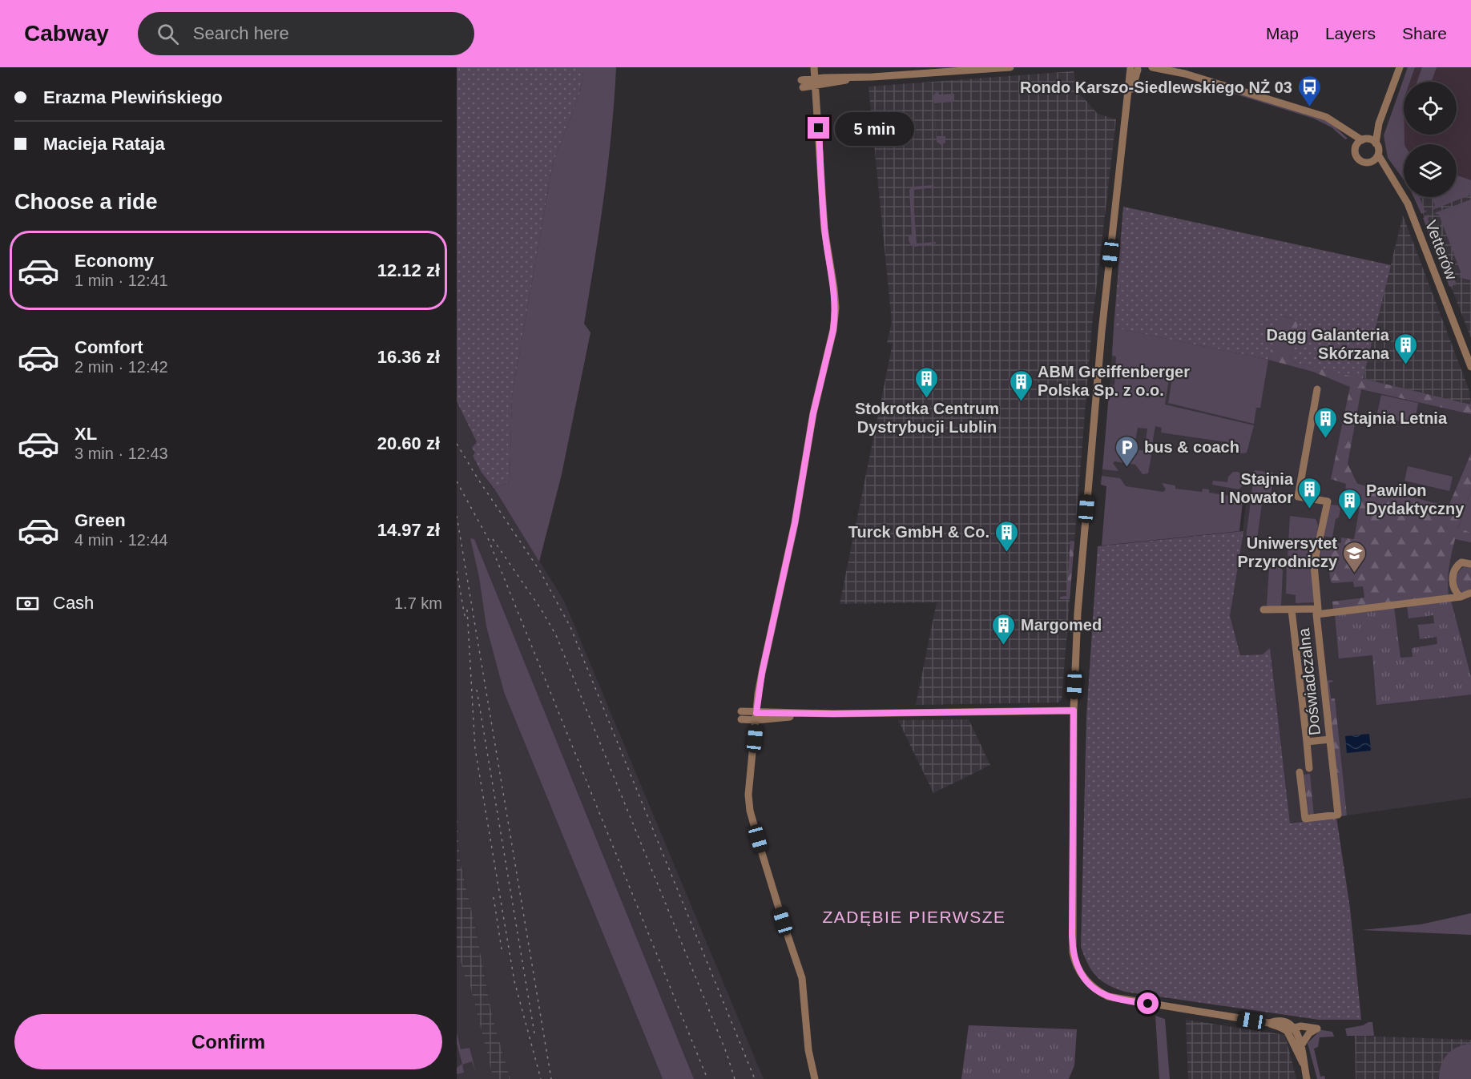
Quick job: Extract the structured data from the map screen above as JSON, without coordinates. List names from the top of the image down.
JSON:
{
  "streets": {
    "street": ["Vetterów", "Doświadczalna"]
  },
  "districts": ["ZADĘBIE PIERWSZE"],
  "places": {
    "bus stop": ["Rondo Karszo-Siedlewskiego NŻ 03"],
    "building": [
      "Dagg Galanteria Skórzana",
      "Stokrotka Centrum Dystrybucji Lublin",
      "ABM Greiffenberger Polska Sp. z o.o.",
      "Stajnia Letnia",
      "Stajnia I Nowator",
      "Pawilon Dydaktyczny",
      "Turck GmbH & Co.",
      "Margomed"
    ],
    "parking": ["bus & coach"],
    "school or university": ["Uniwersytet Przyrodniczy"]
  },
  "page": {
    "header": "Cabway",
    "search": "Search here",
    "nav": ["Map", "Layers", "Share"],
    "banner": ["Erazma Plewińskiego", "Macieja Rataja"],
    "bubble": "5 min",
    "heading": "Choose a ride",
    "list": [
      {
        "name": "Economy",
        "note": "1 min · 12:41",
        "value": "12.12 zł"
      },
      {
        "name": "Comfort",
        "note": "2 min · 12:42",
        "value": "16.36 zł"
      },
      {
        "name": "XL",
        "note": "3 min · 12:43",
        "value": "20.60 zł"
      },
      {
        "name": "Green",
        "note": "4 min · 12:44",
        "value": "14.97 zł"
      }
    ],
    "pay": ["Cash", "1.7 km"],
    "buttons": "Confirm"
  }
}
